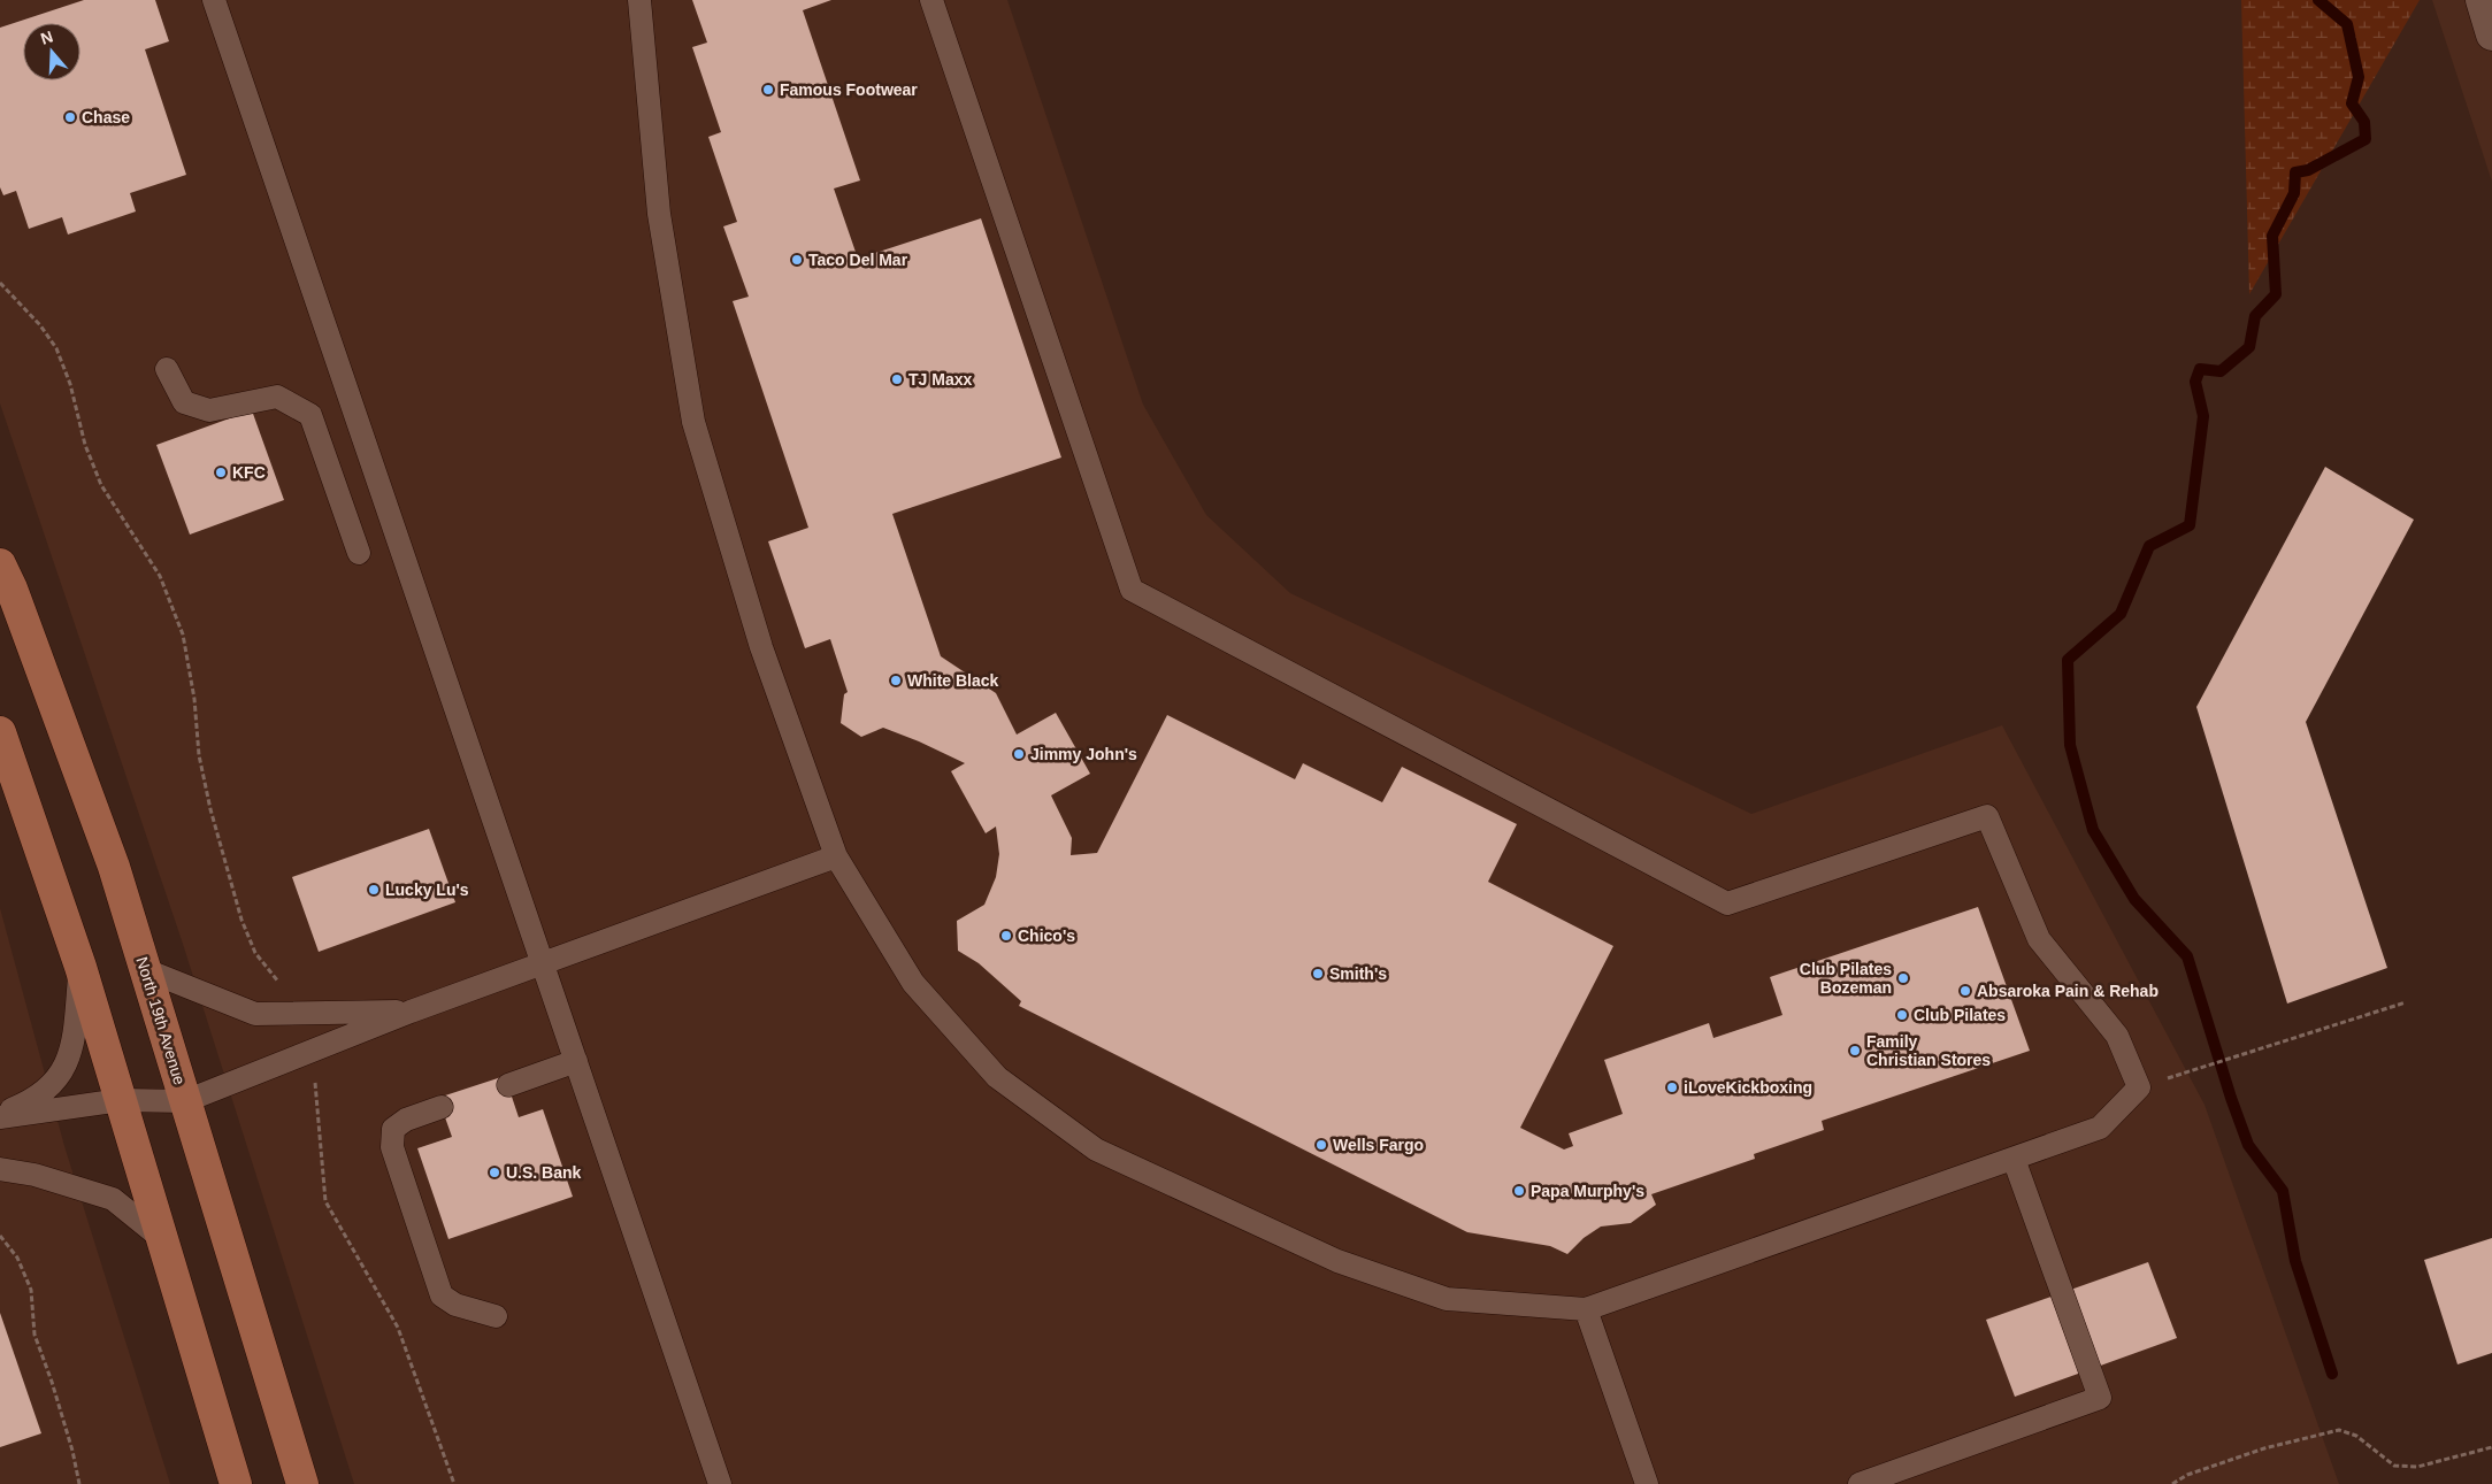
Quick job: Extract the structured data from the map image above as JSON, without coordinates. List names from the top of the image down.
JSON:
{
  "streets": {
    "main road": ["North 19th Avenue"]
  },
  "places": [
    "Famous Footwear",
    "Chase",
    "Taco Del Mar",
    "TJ Maxx",
    "KFC",
    "White Black",
    "Jimmy John's",
    "Lucky Lu's",
    "Chico's",
    "Smith's",
    "Club Pilates Bozeman",
    "Absaroka Pain & Rehab",
    "Club Pilates",
    "Family Christian Stores",
    "iLoveKickboxing",
    "Wells Fargo",
    "U.S. Bank",
    "Papa Murphy's"
  ],
  "north": "top"
}
